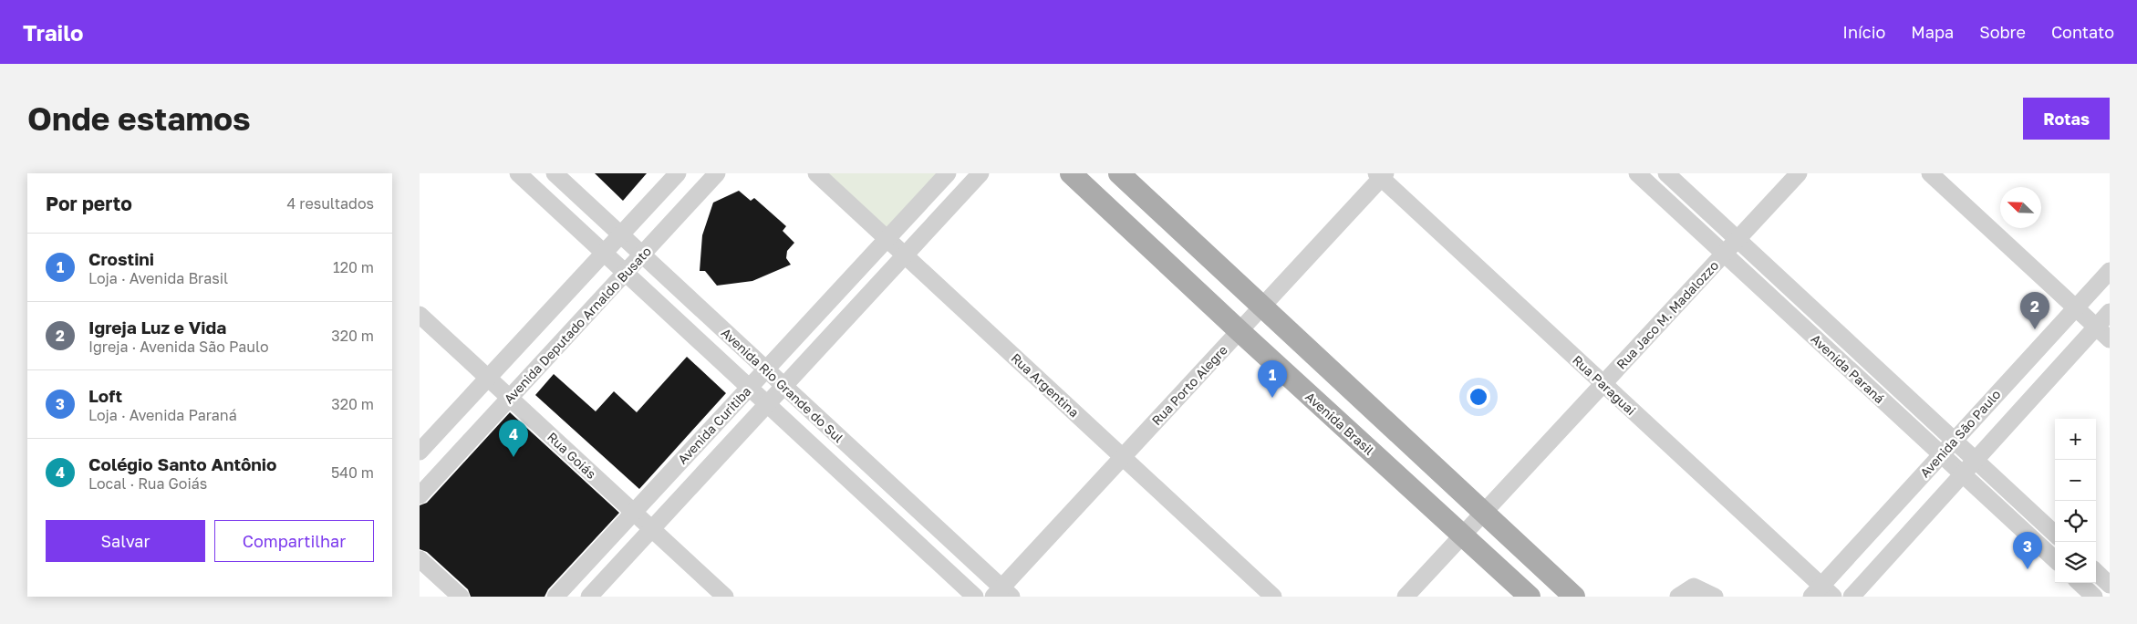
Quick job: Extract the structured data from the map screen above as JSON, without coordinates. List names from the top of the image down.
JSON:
{
  "streets": {
    "main road": ["Avenida Brasil"],
    "street": [
      "Rua Jaco M. Madalozzo",
      "Avenida Deputado Arnaldo Busato",
      "Avenida Paraná",
      "Avenida Rio Grande do Sul",
      "Rua Argentina",
      "Rua Porto Alegre",
      "Rua Paraguai",
      "Avenida Curitiba",
      "Avenida São Paulo",
      "Rua Goiás"
    ]
  },
  "crossings": [
    ["Rua Jaco M. Madalozzo", "Avenida Paraná"],
    ["Rua Jaco M. Madalozzo", "Rua Paraguai"],
    ["Rua Jaco M. Madalozzo", "Avenida Brasil"],
    ["Avenida Deputado Arnaldo Busato", "Avenida Rio Grande do Sul"],
    ["Avenida Deputado Arnaldo Busato", "Rua Goiás"],
    ["Avenida Paraná", "Avenida São Paulo"],
    ["Avenida Rio Grande do Sul", "Rua Porto Alegre"],
    ["Avenida Rio Grande do Sul", "Avenida Curitiba"],
    ["Rua Argentina", "Rua Porto Alegre"],
    ["Rua Argentina", "Avenida Curitiba"],
    ["Rua Porto Alegre", "Rua Paraguai"],
    ["Rua Porto Alegre", "Avenida Brasil"],
    ["Rua Paraguai", "Avenida São Paulo"],
    ["Avenida Curitiba", "Rua Goiás"]
  ],
  "north": "top left",
  "page": {
    "header": "Trailo",
    "nav": [
      "Início",
      "Mapa",
      "Sobre",
      "Contato"
    ],
    "buttons": [
      "Rotas",
      ["Salvar", "Compartilhar"]
    ],
    "title": "Onde estamos",
    "heading": ["Por perto", "4 resultados"],
    "list": [
      {
        "mark": "1",
        "name": "Crostini",
        "note": "Loja · Avenida Brasil",
        "value": "120 m"
      },
      {
        "mark": "2",
        "name": "Igreja Luz e Vida",
        "note": "Igreja · Avenida São Paulo",
        "value": "320 m"
      },
      {
        "mark": "3",
        "name": "Loft",
        "note": "Loja · Avenida Paraná",
        "value": "320 m"
      },
      {
        "mark": "4",
        "name": "Colégio Santo Antônio",
        "note": "Local · Rua Goiás",
        "value": "540 m"
      }
    ],
    "pins": [
      "2",
      "1",
      "4",
      "3"
    ],
    "map_buttons": ["+", "−"]
  }
}
